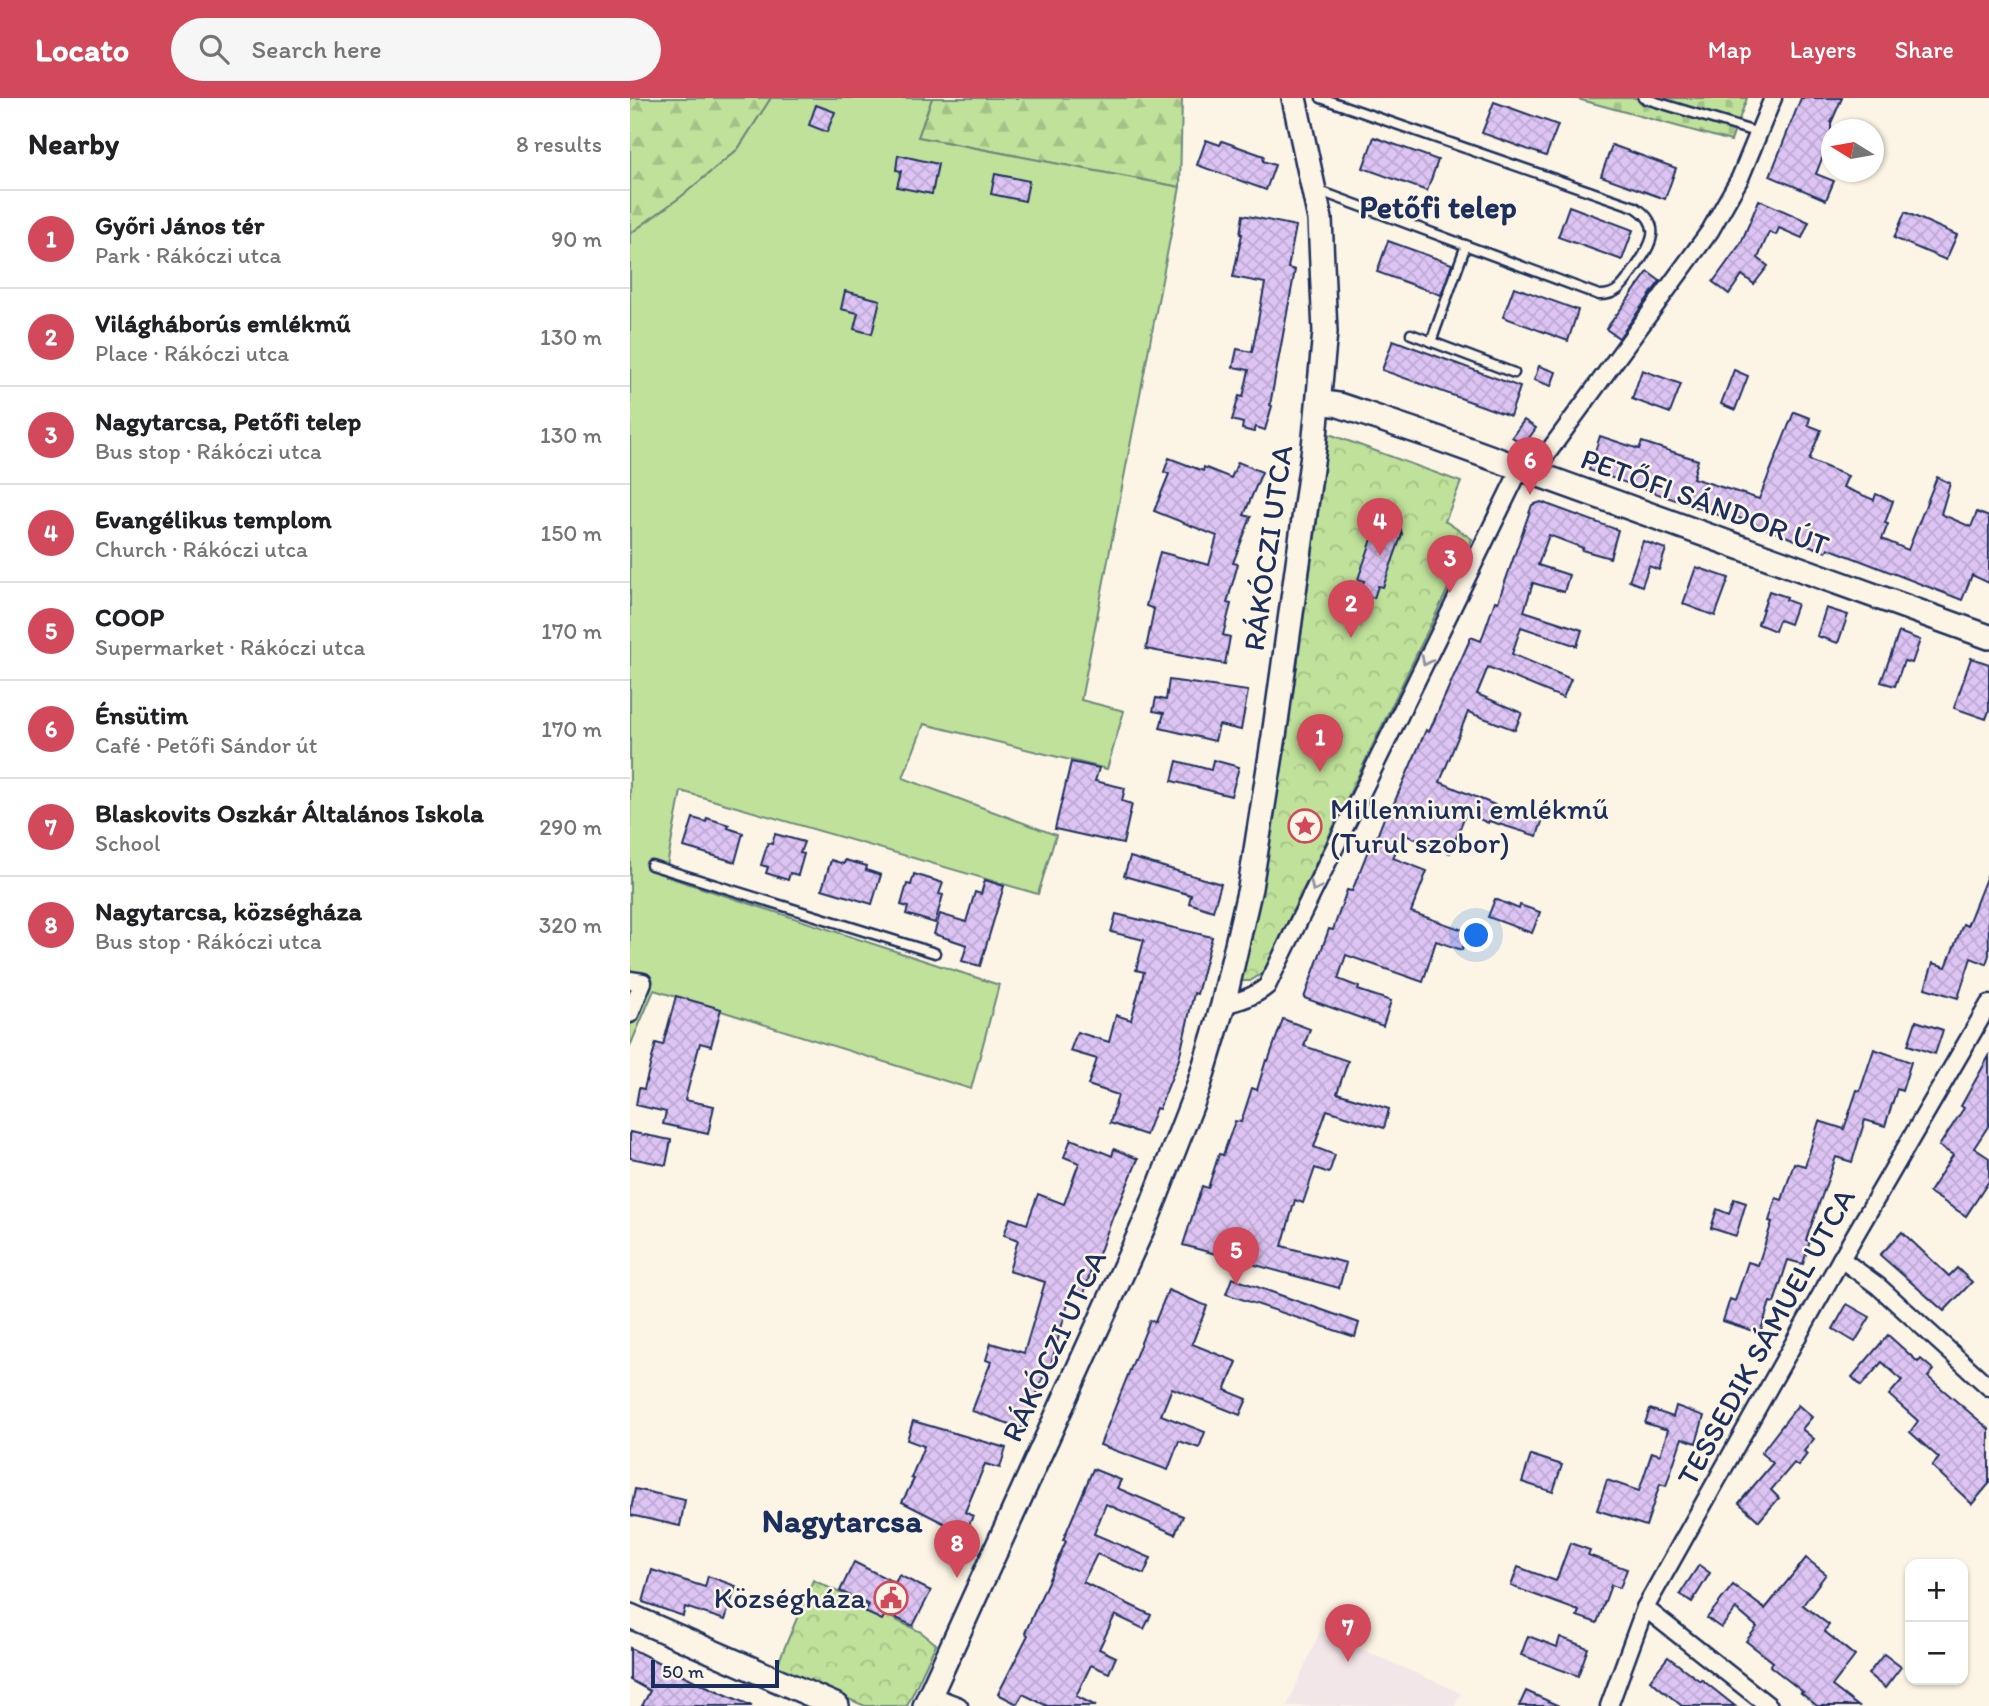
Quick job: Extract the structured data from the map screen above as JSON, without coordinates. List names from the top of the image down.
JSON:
{
  "streets": {
    "main road": ["PETŐFI SÁNDOR ÚT", "RÁKÓCZI UTCA"],
    "street": ["TESSEDIK SÁMUEL UTCA"]
  },
  "crossings": [
    ["PETŐFI SÁNDOR ÚT", "RÁKÓCZI UTCA"]
  ],
  "districts": ["Petőfi telep", "Nagytarcsa"],
  "places": {
    "place": ["Millenniumi emlékmű (Turul szobor)"],
    "public building": ["Községháza"]
  },
  "scale_bar": "50 m",
  "north": "left",
  "page": {
    "header": "Locato",
    "search": "Search here",
    "nav": ["Map", "Layers", "Share"],
    "heading": ["Nearby", "8 results"],
    "list": [
      {
        "mark": "1",
        "name": "Győri János tér",
        "note": "Park · Rákóczi utca",
        "value": "90 m"
      },
      {
        "mark": "2",
        "name": "Világháborús emlékmű",
        "note": "Place · Rákóczi utca",
        "value": "130 m"
      },
      {
        "mark": "3",
        "name": "Nagytarcsa, Petőfi telep",
        "note": "Bus stop · Rákóczi utca",
        "value": "130 m"
      },
      {
        "mark": "4",
        "name": "Evangélikus templom",
        "note": "Church · Rákóczi utca",
        "value": "150 m"
      },
      {
        "mark": "5",
        "name": "COOP",
        "note": "Supermarket · Rákóczi utca",
        "value": "170 m"
      },
      {
        "mark": "6",
        "name": "Énsütim",
        "note": "Café · Petőfi Sándor út",
        "value": "170 m"
      },
      {
        "mark": "7",
        "name": "Blaskovits Oszkár Általános Iskola",
        "note": "School",
        "value": "290 m"
      },
      {
        "mark": "8",
        "name": "Nagytarcsa, községháza",
        "note": "Bus stop · Rákóczi utca",
        "value": "320 m"
      }
    ],
    "pins": [
      "6",
      "4",
      "3",
      "2",
      "1",
      "5",
      "8",
      "7"
    ],
    "map_buttons": ["+", "−"],
    "scale": "50 m"
  }
}
